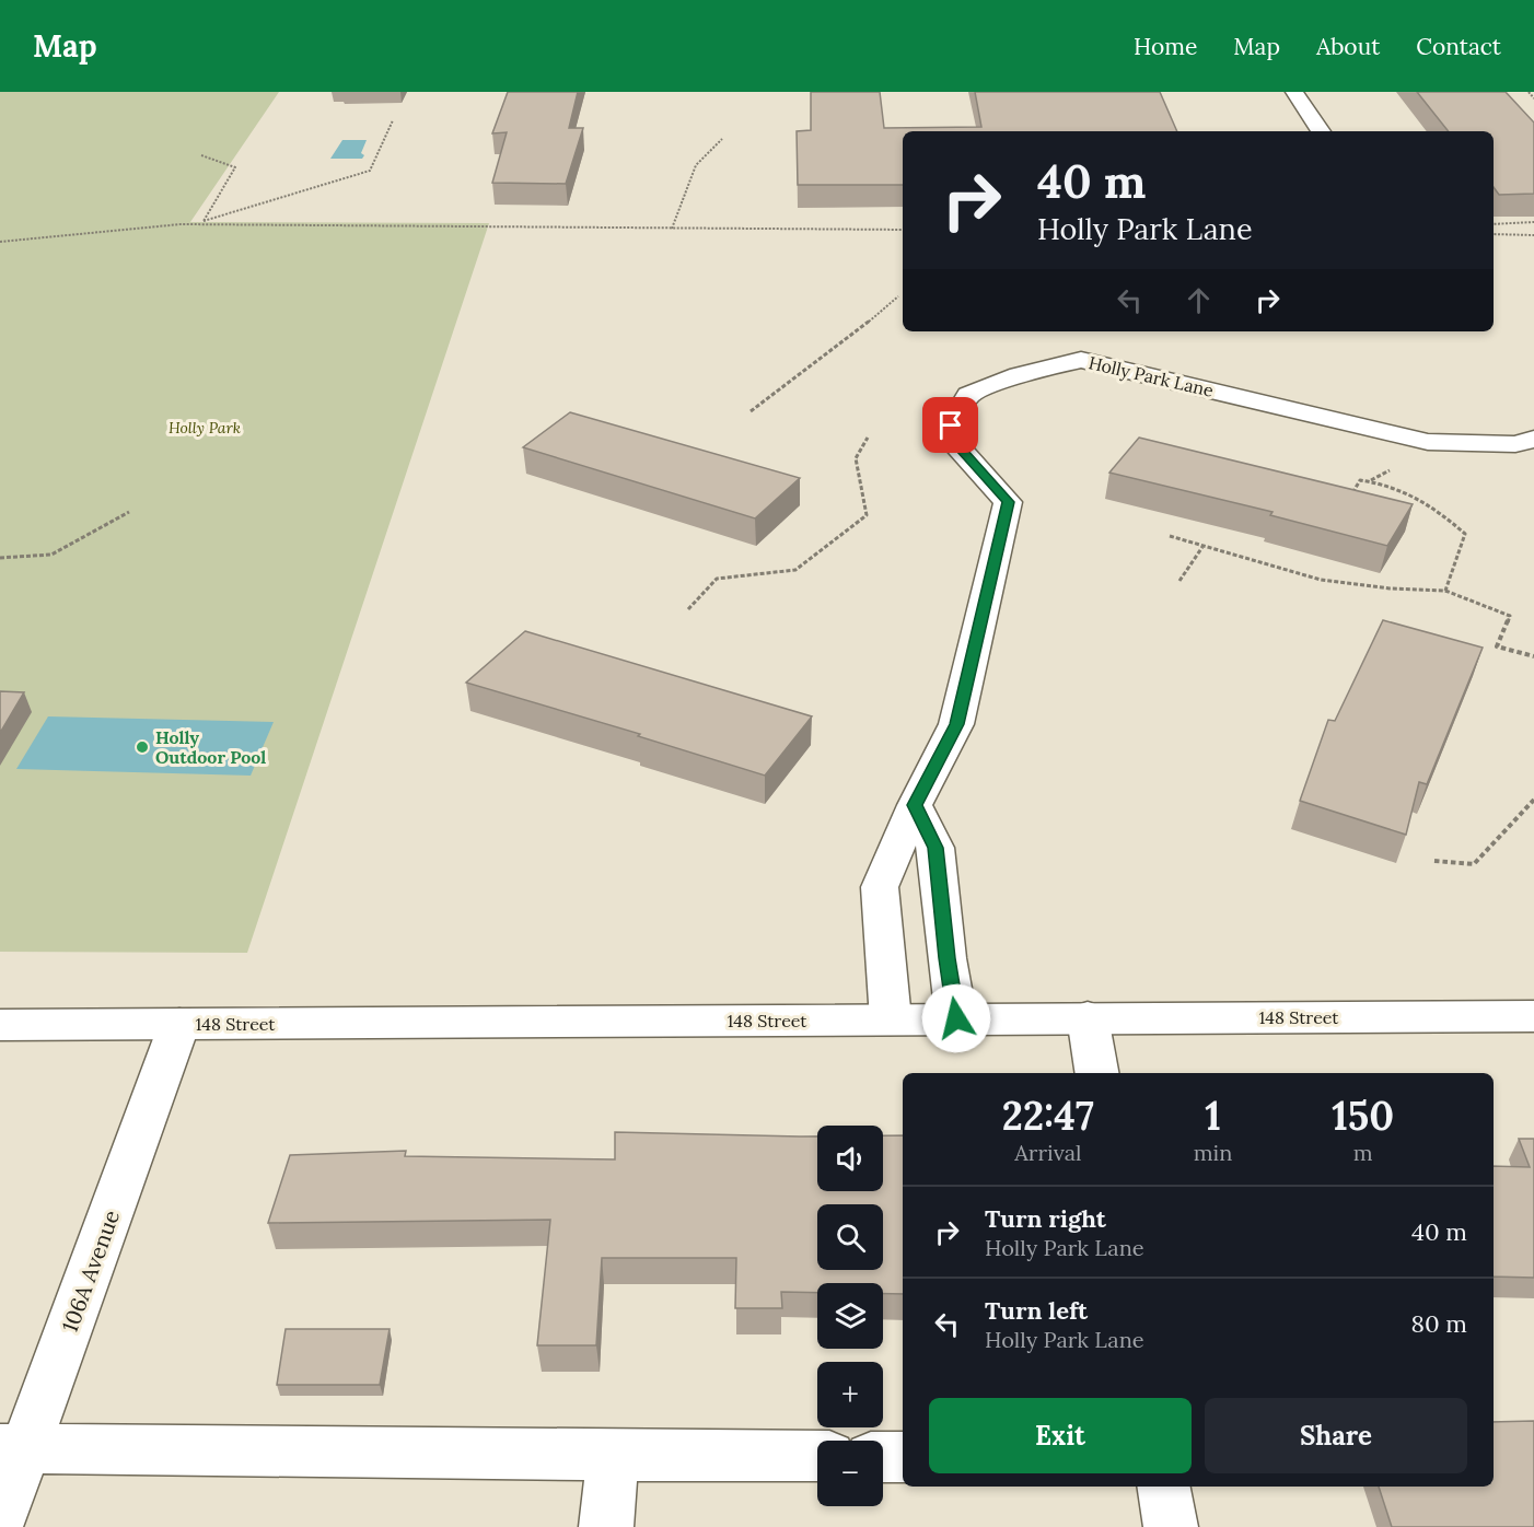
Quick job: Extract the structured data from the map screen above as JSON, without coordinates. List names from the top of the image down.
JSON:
{
  "streets": {
    "main road": ["Holly Park Lane", "148 Street", "106A Avenue"]
  },
  "crossings": [
    ["Holly Park Lane", "148 Street"],
    ["148 Street", "106A Avenue"]
  ],
  "parks": ["Holly Park"],
  "places": ["Holly Outdoor Pool"],
  "page": {
    "header": "Map",
    "nav": [
      "Home",
      "Map",
      "About",
      "Contact"
    ],
    "turn": ["40 m", "Holly Park Lane"],
    "eta": [
      "22:47",
      "Arrival",
      "1",
      "min",
      "150",
      "m"
    ],
    "map_buttons": ["+", "−"],
    "list": [
      {
        "name": "Turn right",
        "note": "Holly Park Lane",
        "value": "40 m"
      },
      {
        "name": "Turn left",
        "note": "Holly Park Lane",
        "value": "80 m"
      }
    ],
    "buttons": ["Exit", "Share"]
  }
}
